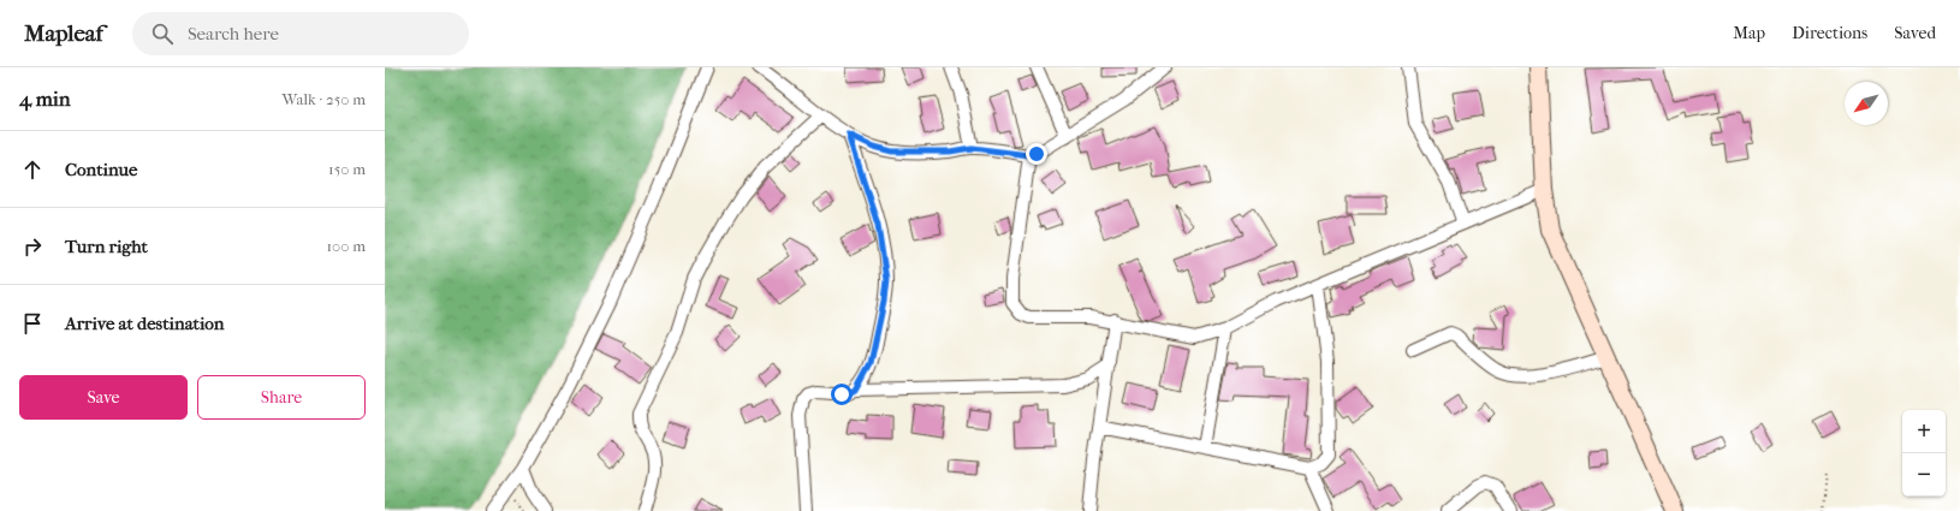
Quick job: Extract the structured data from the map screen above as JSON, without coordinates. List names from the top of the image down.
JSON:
{
  "north": "bottom left",
  "page": {
    "header": "Mapleaf",
    "search": "Search here",
    "nav": ["Map", "Directions", "Saved"],
    "heading": ["4 min", "Walk · 250 m"],
    "list": [
      ["Continue", "150 m"],
      ["Turn right", "100 m"],
      "Arrive at destination"
    ],
    "buttons": ["Save", "Share"],
    "map_buttons": ["+", "−"]
  }
}
